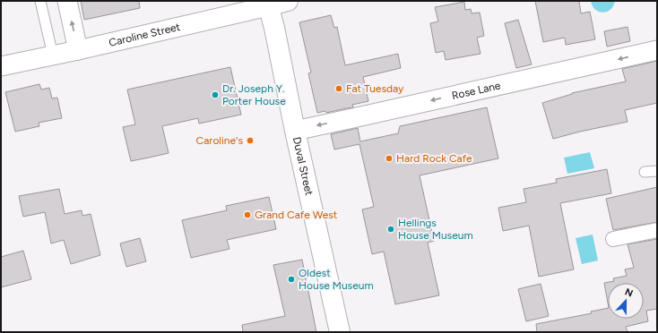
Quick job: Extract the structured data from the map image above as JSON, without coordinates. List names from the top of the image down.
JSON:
{
  "streets": {
    "street": ["Caroline Street", "Rose Lane", "Duval Street"]
  },
  "crossings": [
    ["Caroline Street", "Duval Street"],
    ["Rose Lane", "Duval Street"]
  ],
  "one_way": ["Rose Lane"],
  "places": [
    "Fat Tuesday",
    "Dr. Joseph Y. Porter House",
    "Caroline's",
    "Hard Rock Cafe",
    "Grand Cafe West",
    "Hellings House Museum",
    "Oldest House Museum"
  ],
  "north": "top"
}
